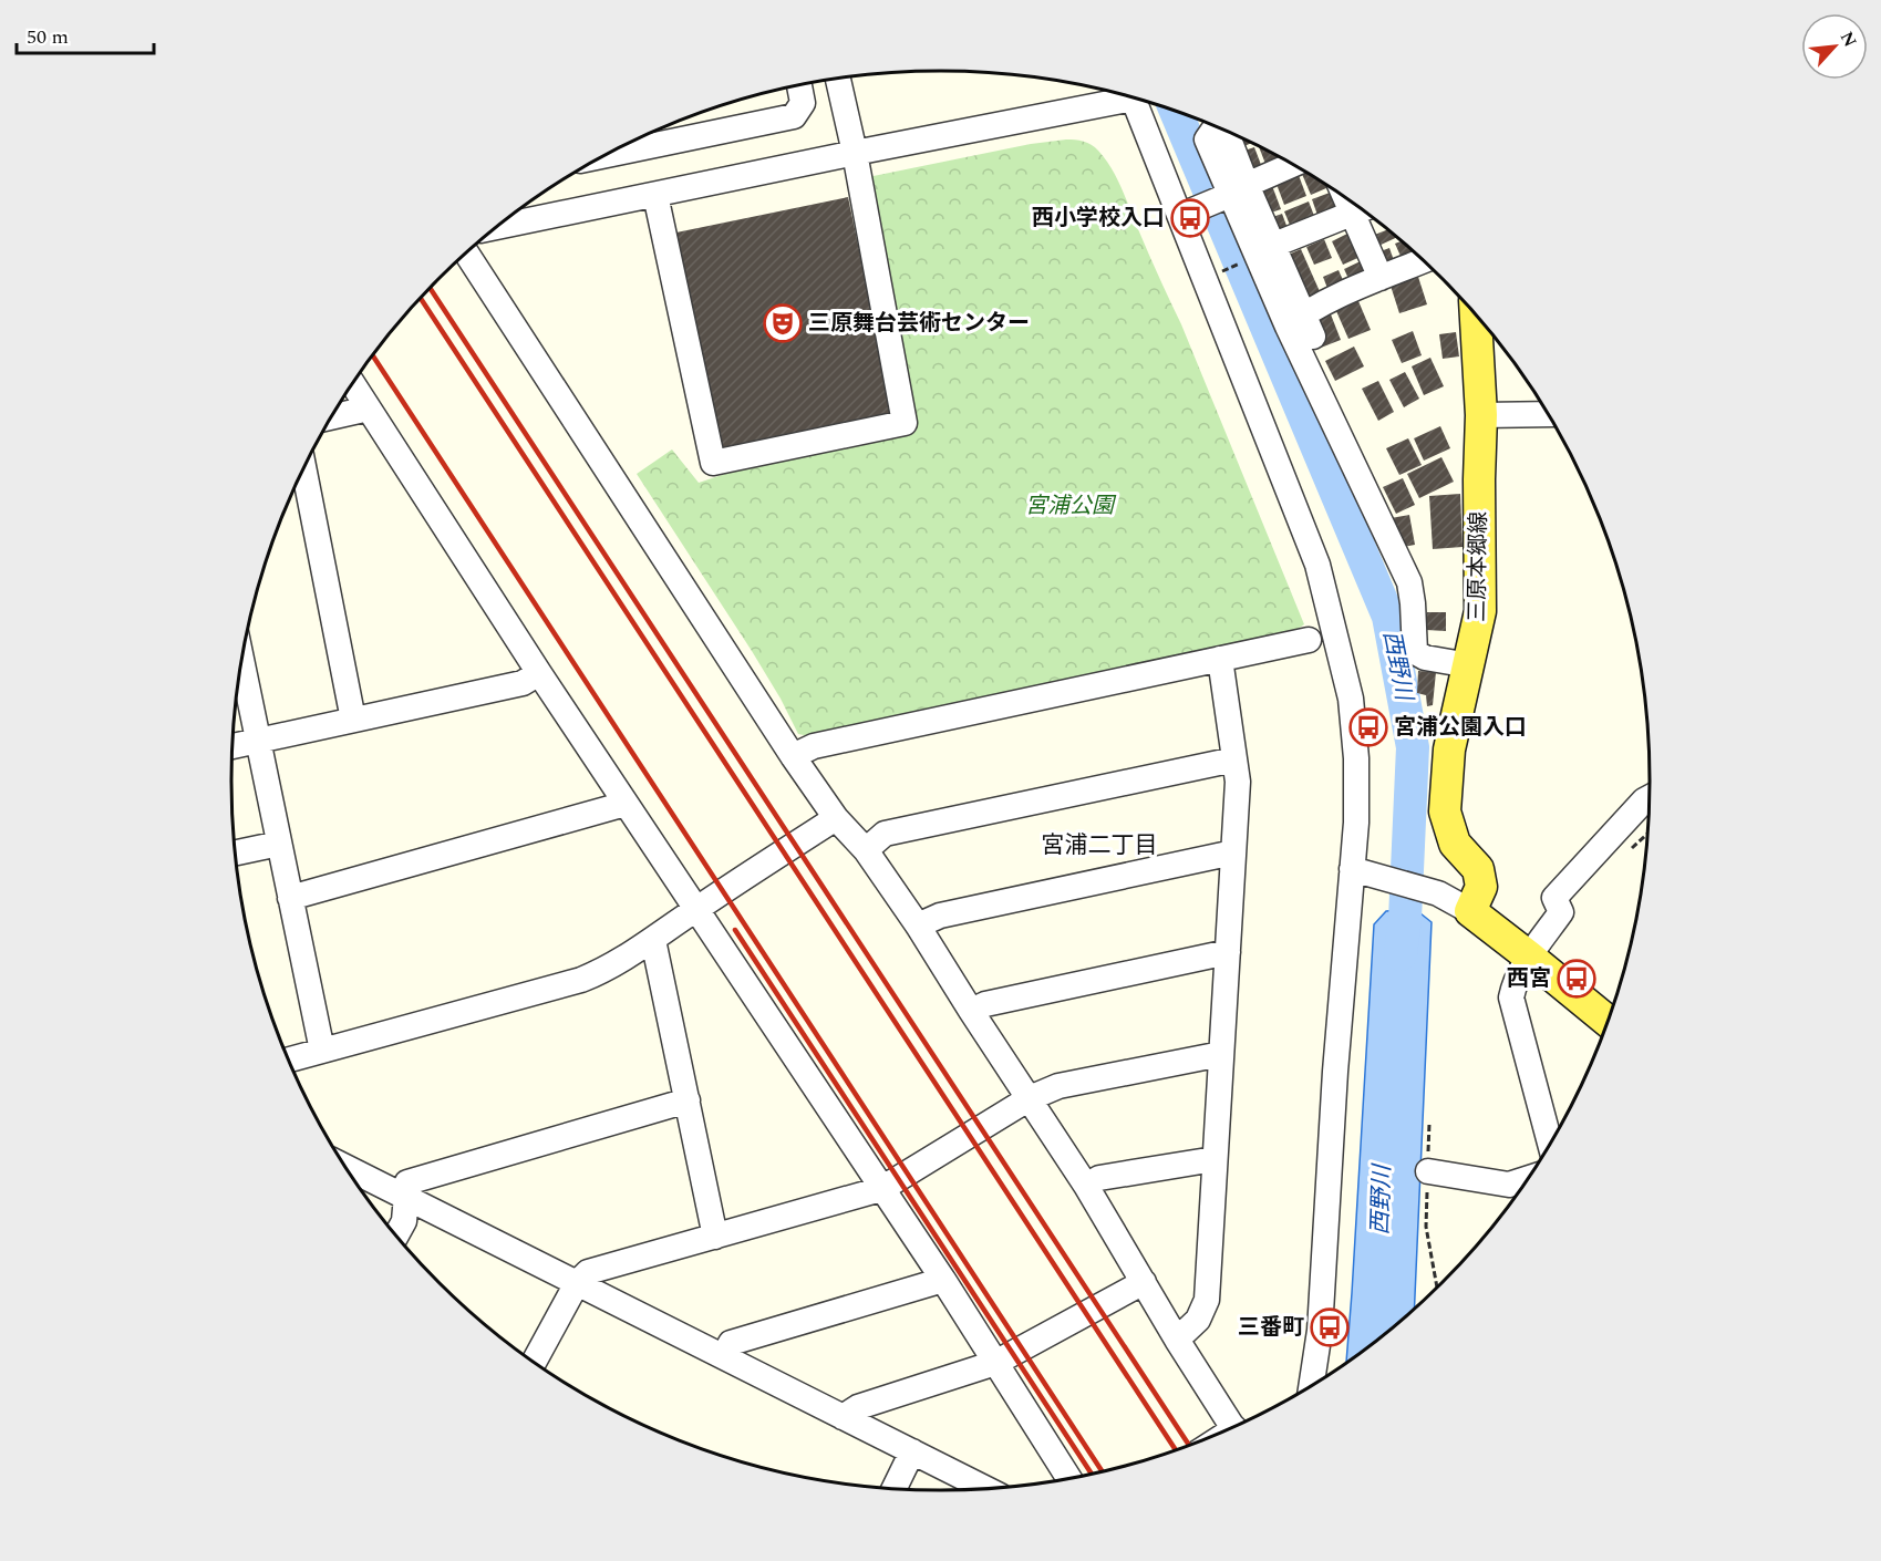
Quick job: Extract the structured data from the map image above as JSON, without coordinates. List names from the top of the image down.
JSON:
{
  "streets": {
    "main road": ["三原本郷線"]
  },
  "districts": ["宮浦二丁目"],
  "water": ["西野川"],
  "parks": ["宮浦公園"],
  "places": {
    "bus stop": [
      "西小学校入口",
      "宮浦公園入口",
      "西宮",
      "三番町"
    ],
    "theatre": ["三原舞台芸術センター"]
  },
  "scale_bar": "50 m",
  "north": "top right"
}
